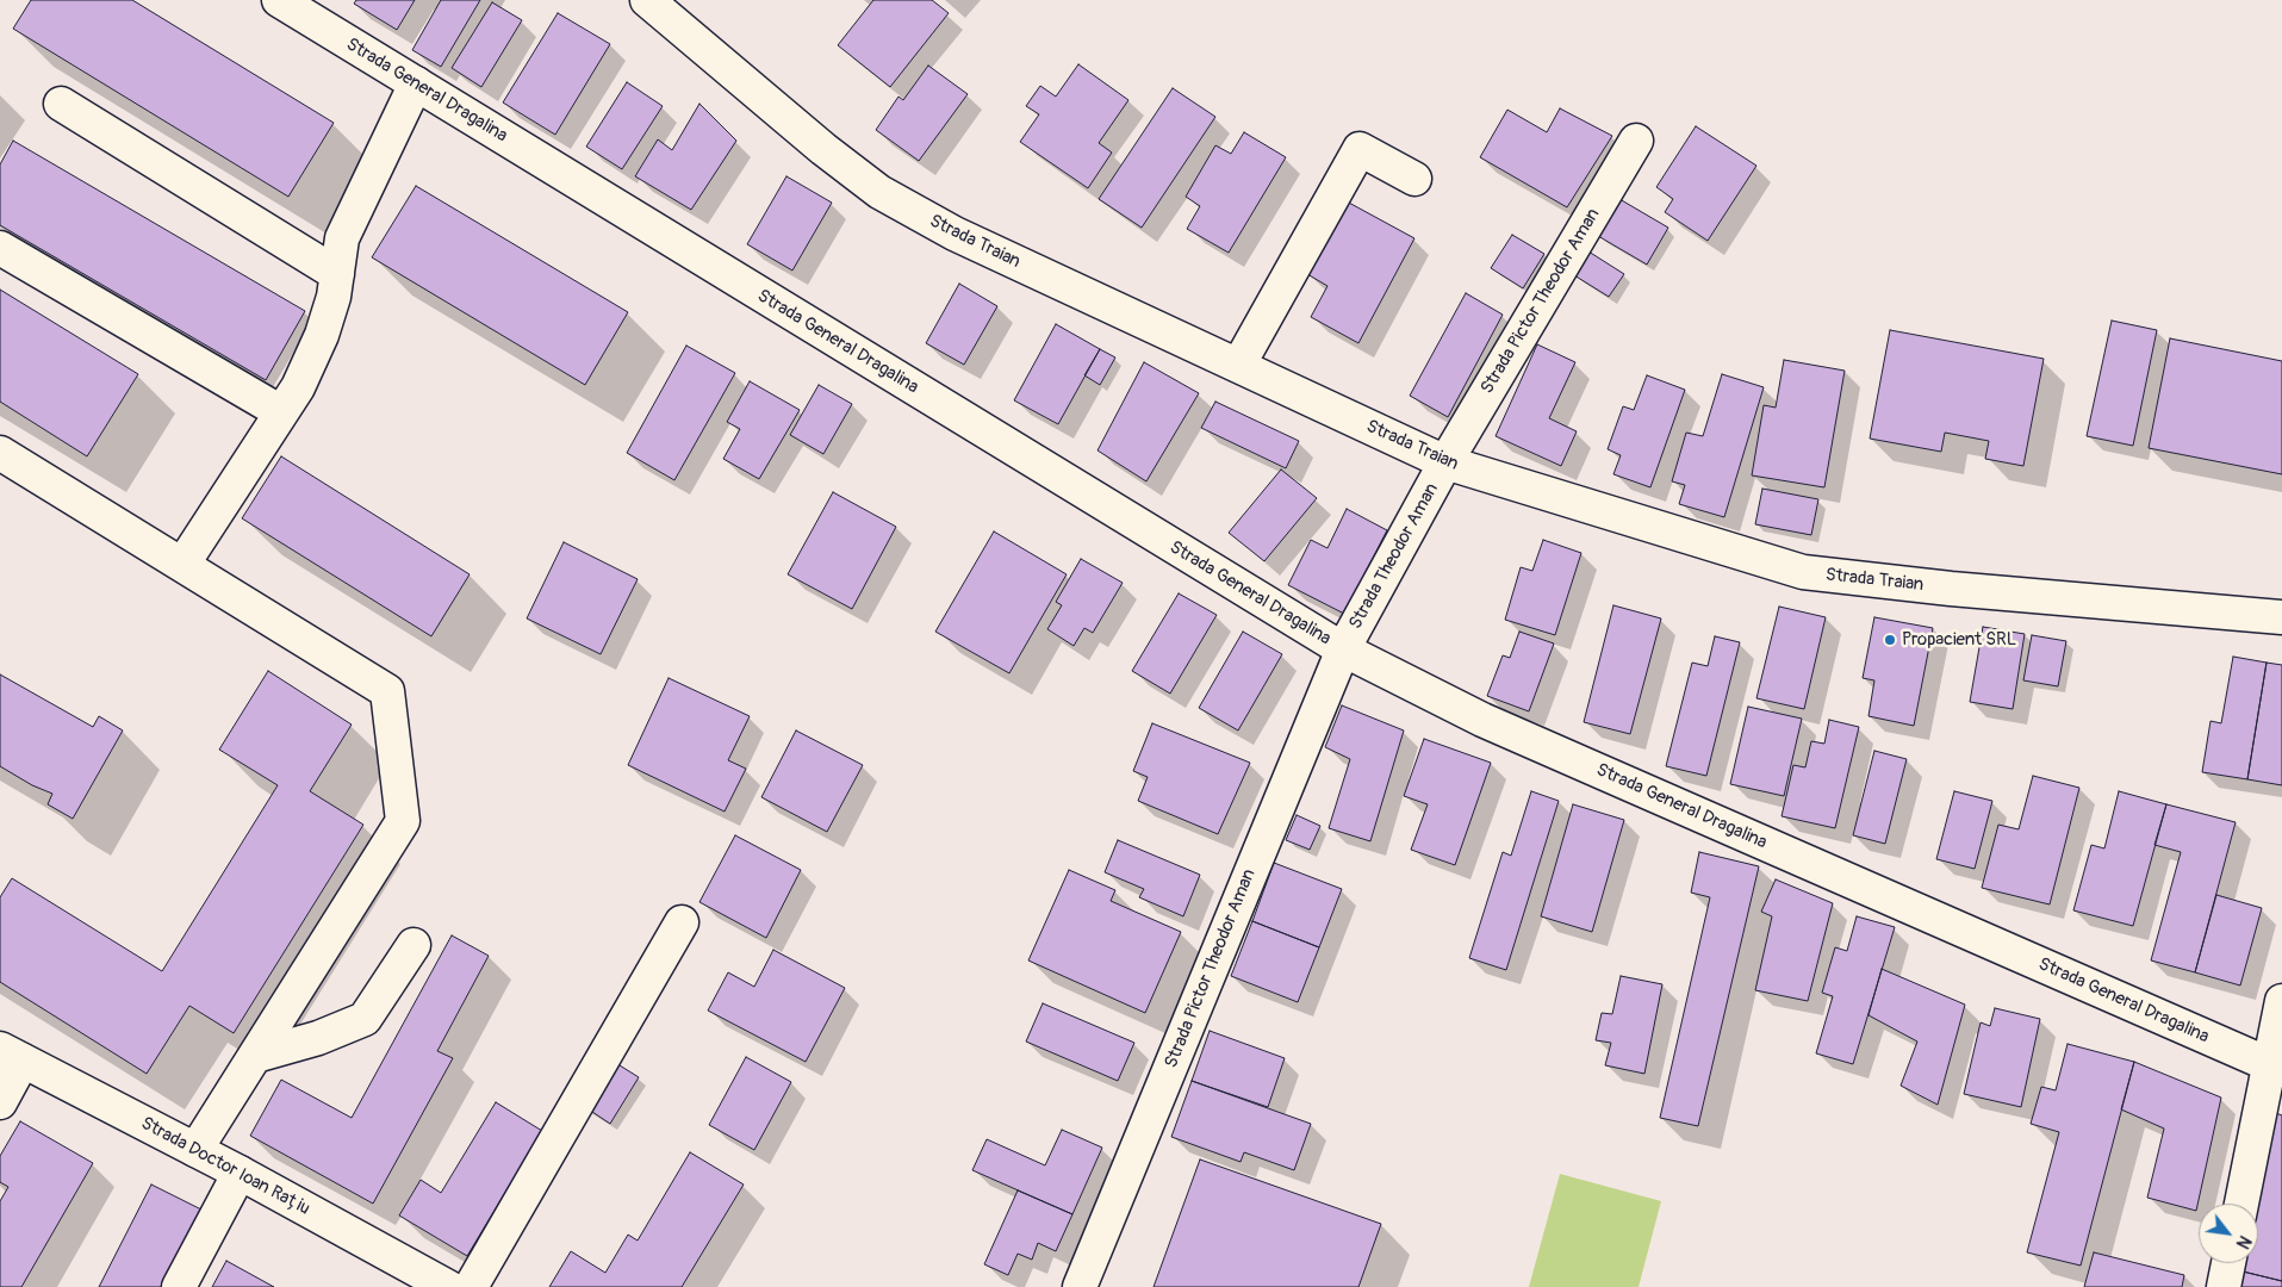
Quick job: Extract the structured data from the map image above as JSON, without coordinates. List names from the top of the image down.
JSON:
{
  "streets": {
    "street": [
      "Strada General Dragalina",
      "Strada Traian",
      "Strada Pictor Theodor Aman",
      "Strada Theodor Aman",
      "Strada Doctor Ioan Rațiu"
    ]
  },
  "crossings": [
    ["Strada General Dragalina", "Strada Pictor Theodor Aman"],
    ["Strada General Dragalina", "Strada Theodor Aman"],
    ["Strada Traian", "Strada Pictor Theodor Aman"],
    ["Strada Traian", "Strada Theodor Aman"],
    ["Strada Pictor Theodor Aman", "Strada Theodor Aman"]
  ],
  "places": ["Propacient SRL"],
  "north": "bottom right"
}
